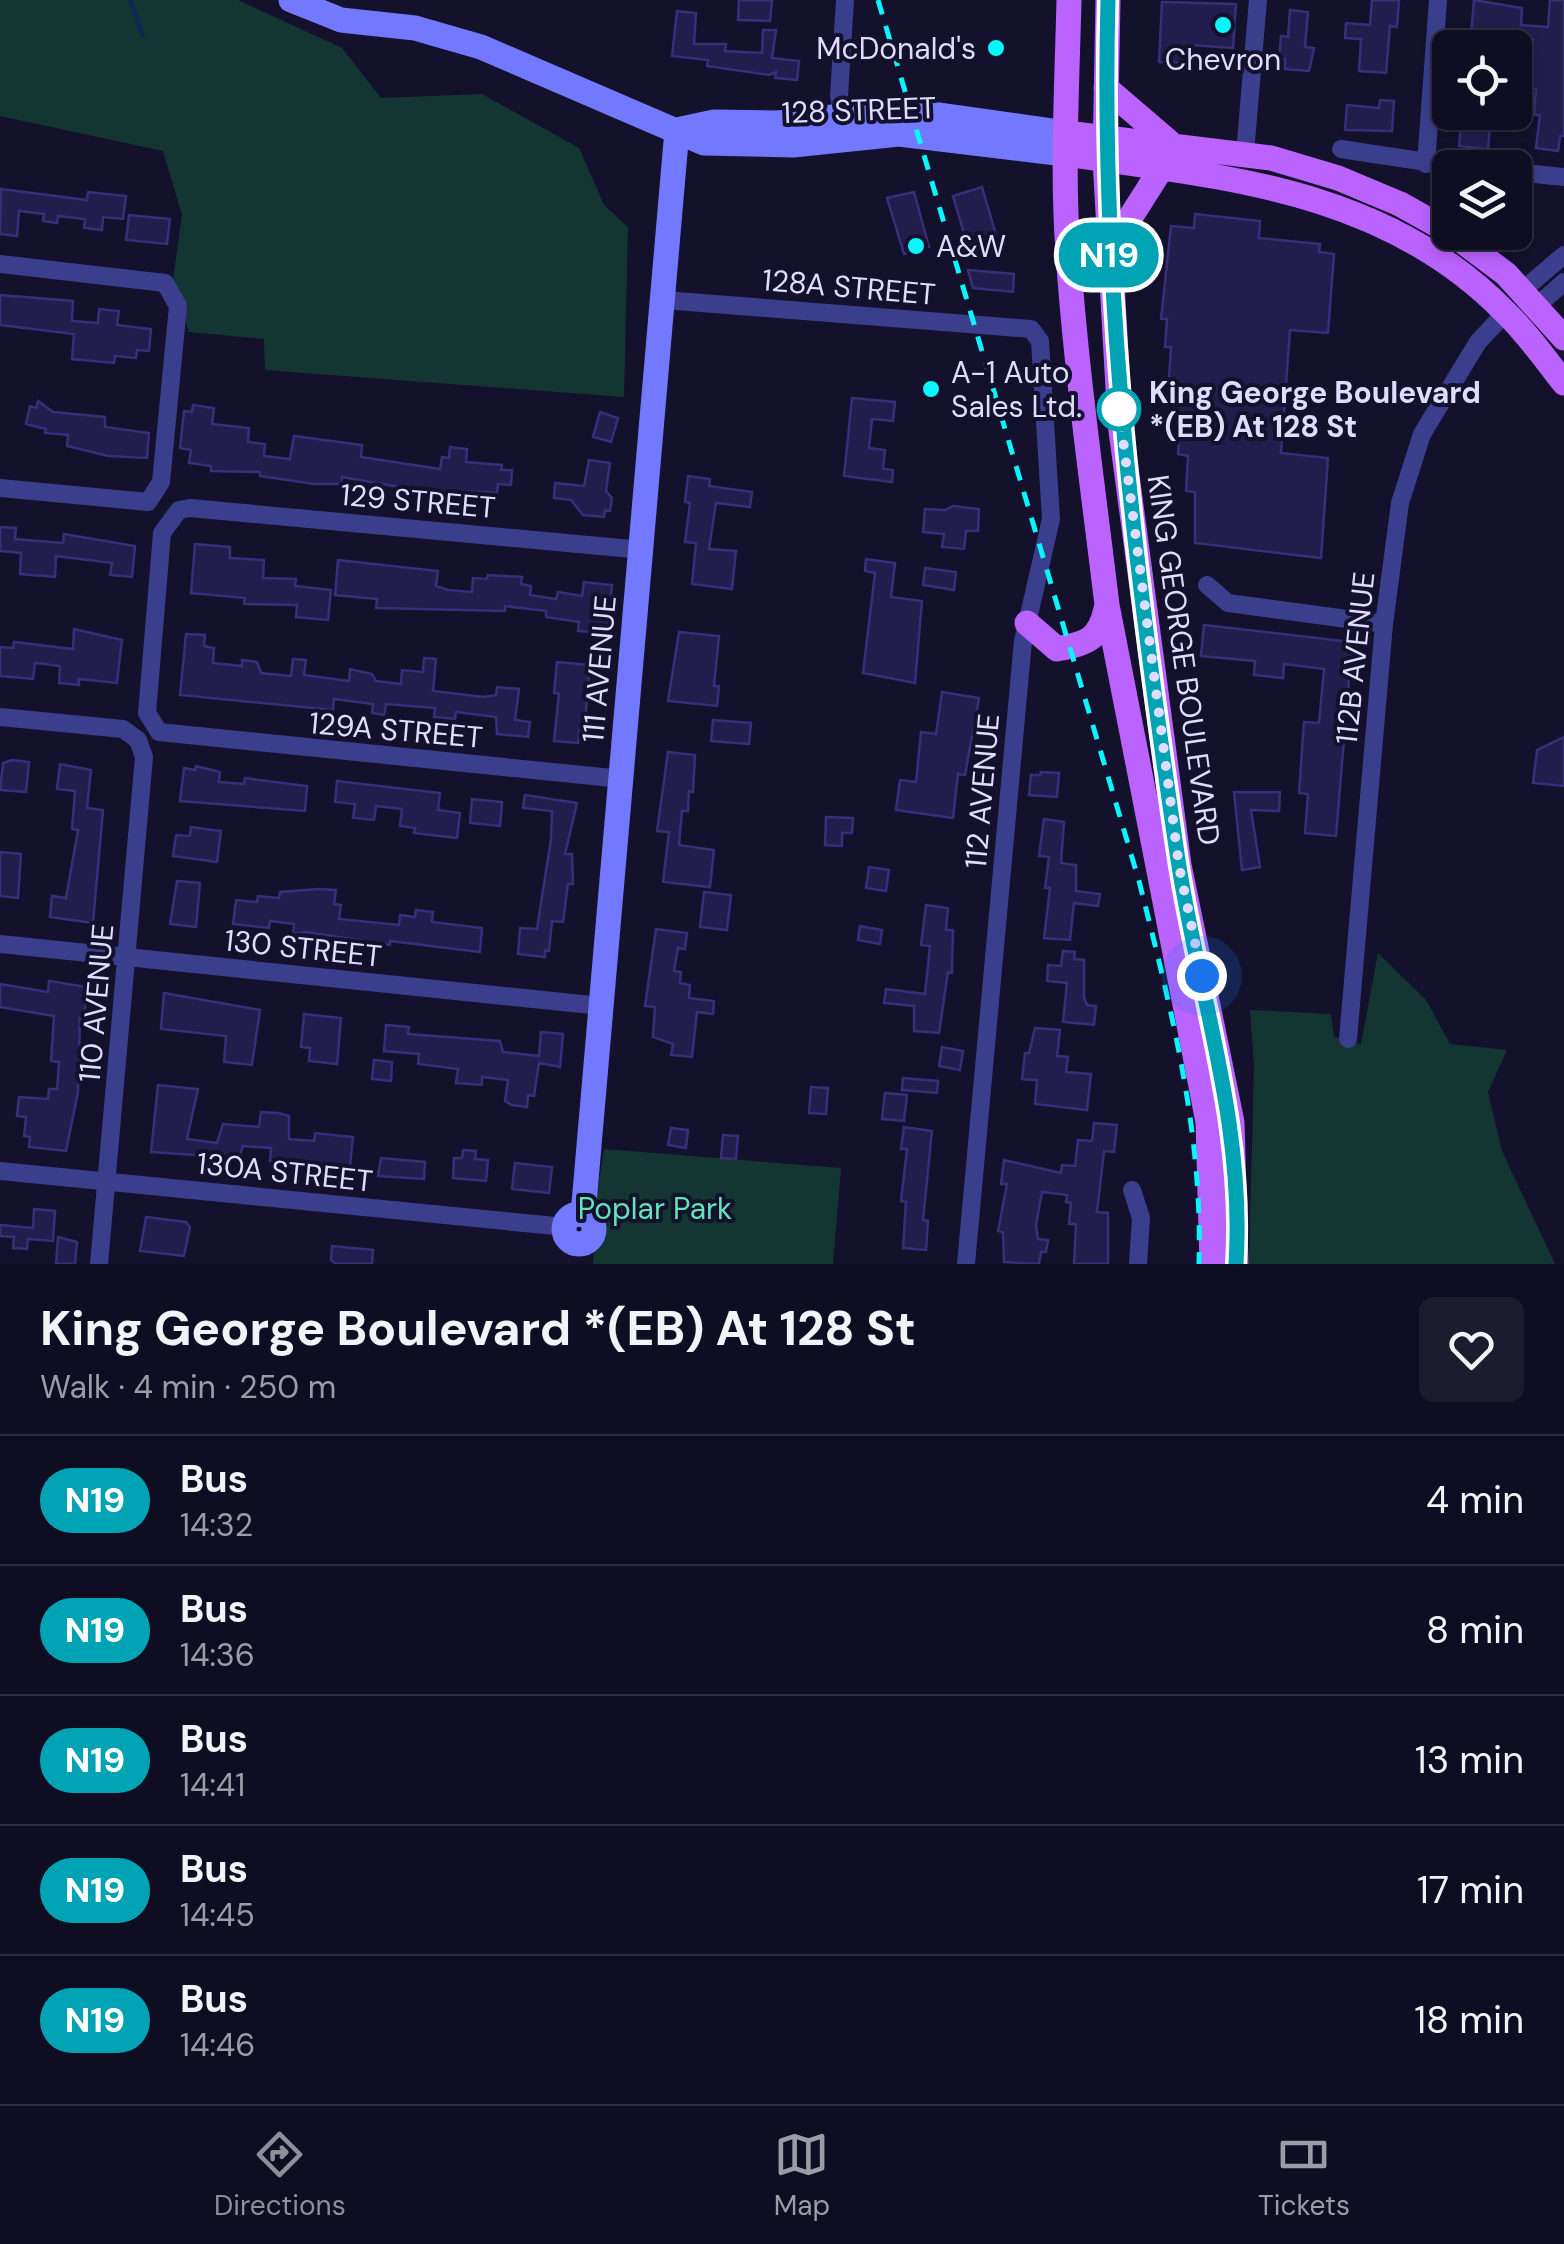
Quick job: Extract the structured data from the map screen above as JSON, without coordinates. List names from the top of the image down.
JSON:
{
  "streets": {
    "main road": ["128 STREET", "KING GEORGE BOULEVARD", "111 AVENUE"],
    "street": [
      "128A STREET",
      "129 STREET",
      "112B AVENUE",
      "129A STREET",
      "112 AVENUE",
      "130 STREET",
      "110 AVENUE",
      "130A STREET"
    ]
  },
  "crossings": [
    ["128 STREET", "KING GEORGE BOULEVARD"],
    ["128 STREET", "111 AVENUE"],
    ["128A STREET", "111 AVENUE"],
    ["128A STREET", "112 AVENUE"],
    ["129 STREET", "111 AVENUE"],
    ["129 STREET", "129A STREET"],
    ["111 AVENUE", "129A STREET"],
    ["111 AVENUE", "130 STREET"],
    ["111 AVENUE", "130A STREET"],
    ["130 STREET", "110 AVENUE"],
    ["110 AVENUE", "130A STREET"]
  ],
  "parks": ["Poplar Park"],
  "places": [
    "Chevron",
    "McDonald's",
    "A&W",
    "A-1 Auto Sales Ltd.",
    "King George Boulevard *(EB) At 128 St"
  ],
  "lines": ["bus line N19"],
  "page": {
    "on_map": "N19",
    "heading": ["King George Boulevard *(EB) At 128 St", "Walk · 4 min · 250 m"],
    "list": [
      {
        "mark": "N19",
        "name": "Bus",
        "note": "14:32",
        "value": "4 min"
      },
      {
        "mark": "N19",
        "name": "Bus",
        "note": "14:36",
        "value": "8 min"
      },
      {
        "mark": "N19",
        "name": "Bus",
        "note": "14:41",
        "value": "13 min"
      },
      {
        "mark": "N19",
        "name": "Bus",
        "note": "14:45",
        "value": "17 min"
      },
      {
        "mark": "N19",
        "name": "Bus",
        "note": "14:46",
        "value": "18 min"
      }
    ],
    "tabs": ["Directions", "Map", "Tickets"]
  }
}
